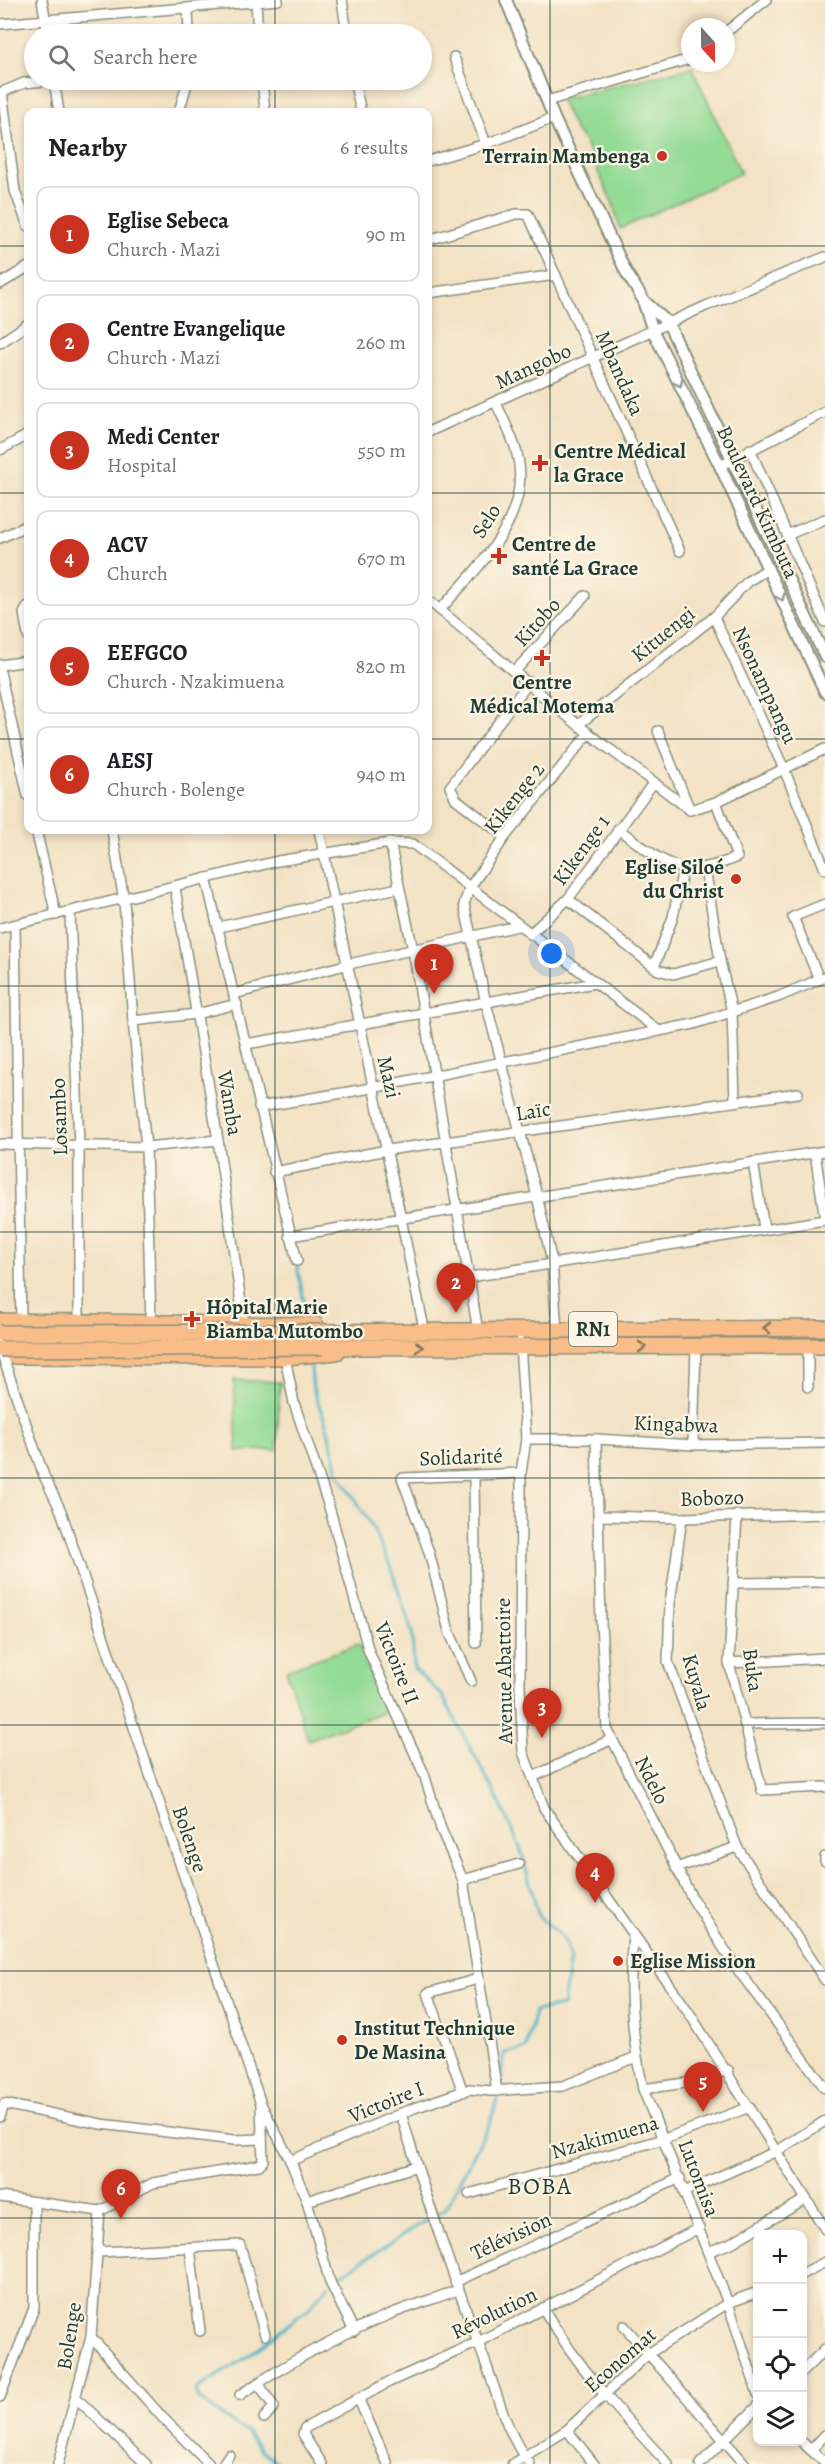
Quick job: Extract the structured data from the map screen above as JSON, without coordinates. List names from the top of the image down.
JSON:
{
  "streets": {
    "highway": ["RN1"],
    "street": [
      "Mangobo",
      "Mbandaka",
      "Boulevard Kimbuta",
      "Selo",
      "Kitobo",
      "Kituengi",
      "Nsonampangu",
      "Kikenge 2",
      "Kikenge 1",
      "Mazi",
      "Wamba",
      "Laïc",
      "Losambo",
      "Kingabwa",
      "Solidarité",
      "Bobozo",
      "Victoire II",
      "Buka",
      "Avenue Abattoire",
      "Kuyala",
      "Ndelo",
      "Bolenge",
      "Victoire I",
      "Nzakimuena",
      "Lutomisa",
      "Télévision",
      "Révolution",
      "Economat"
    ]
  },
  "crossings": [
    ["Mangobo", "Mbandaka"],
    ["Mangobo", "Boulevard Kimbuta"],
    ["Mangobo", "Selo"],
    ["Boulevard Kimbuta", "Kituengi"],
    ["Kituengi", "Nsonampangu"],
    ["Mazi", "Laïc"],
    ["Mazi", "RN1"],
    ["Wamba", "RN1"],
    ["Losambo", "RN1"],
    ["RN1", "Victoire II"],
    ["RN1", "Avenue Abattoire"],
    ["RN1", "Bolenge"],
    ["Kingabwa", "Avenue Abattoire"],
    ["Kingabwa", "Ndelo"],
    ["Solidarité", "Avenue Abattoire"],
    ["Bobozo", "Buka"],
    ["Bobozo", "Kuyala"],
    ["Bobozo", "Ndelo"],
    ["Victoire II", "Victoire I"],
    ["Avenue Abattoire", "Nzakimuena"],
    ["Avenue Abattoire", "Lutomisa"],
    ["Bolenge", "Victoire I"],
    ["Bolenge", "Télévision"],
    ["Victoire I", "Lutomisa"],
    ["Nzakimuena", "Lutomisa"],
    ["Lutomisa", "Télévision"],
    ["Lutomisa", "Révolution"],
    ["Lutomisa", "Economat"]
  ],
  "districts": ["BOBA"],
  "places": {
    "other": [
      "Terrain Mambenga",
      "Eglise Siloé du Christ",
      "Eglise Mission",
      "Institut Technique De Masina"
    ],
    "health": [
      "Centre Médical la Grace",
      "Centre de santé La Grace",
      "Centre Médical Motema",
      "Hôpital Marie Biamba Mutombo"
    ]
  },
  "north": "bottom",
  "page": {
    "search": "Search here",
    "heading": ["Nearby", "6 results"],
    "list": [
      {
        "mark": "1",
        "name": "Eglise Sebeca",
        "note": "Church · Mazi",
        "value": "90 m"
      },
      {
        "mark": "2",
        "name": "Centre Evangelique",
        "note": "Church · Mazi",
        "value": "260 m"
      },
      {
        "mark": "3",
        "name": "Medi Center",
        "note": "Hospital",
        "value": "550 m"
      },
      {
        "mark": "4",
        "name": "ACV",
        "note": "Church",
        "value": "670 m"
      },
      {
        "mark": "5",
        "name": "EEFGCO",
        "note": "Church · Nzakimuena",
        "value": "820 m"
      },
      {
        "mark": "6",
        "name": "AESJ",
        "note": "Church · Bolenge",
        "value": "940 m"
      }
    ],
    "pins": [
      "1",
      "2",
      "3",
      "4",
      "5",
      "6"
    ],
    "map_buttons": ["+", "−"]
  }
}
